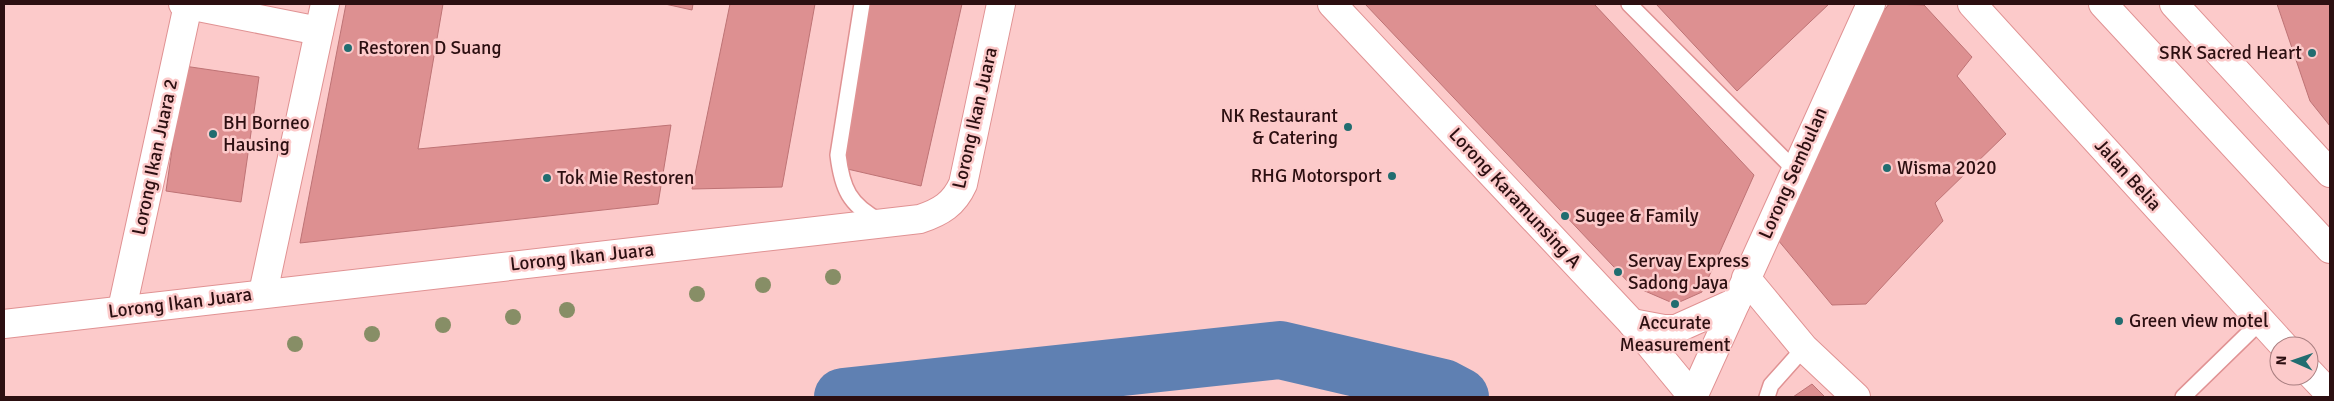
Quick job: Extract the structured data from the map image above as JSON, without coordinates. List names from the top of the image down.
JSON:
{
  "streets": {
    "street": [
      "Lorong Ikan Juara",
      "Lorong Ikan Juara 2",
      "Lorong Sembulan",
      "Jalan Belia",
      "Lorong Karamunsing A"
    ]
  },
  "crossings": [
    ["Lorong Ikan Juara", "Lorong Ikan Juara 2"],
    ["Lorong Sembulan", "Lorong Karamunsing A"]
  ],
  "places": [
    "Restoren D Suang",
    "SRK Sacred Heart",
    "NK Restaurant & Catering",
    "BH Borneo Hausing",
    "Wisma 2020",
    "RHG Motorsport",
    "Tok Mie Restoren",
    "Sugee & Family",
    "Servay Express Sadong Jaya",
    "Accurate Measurement",
    "Green view motel"
  ],
  "north": "left"
}
